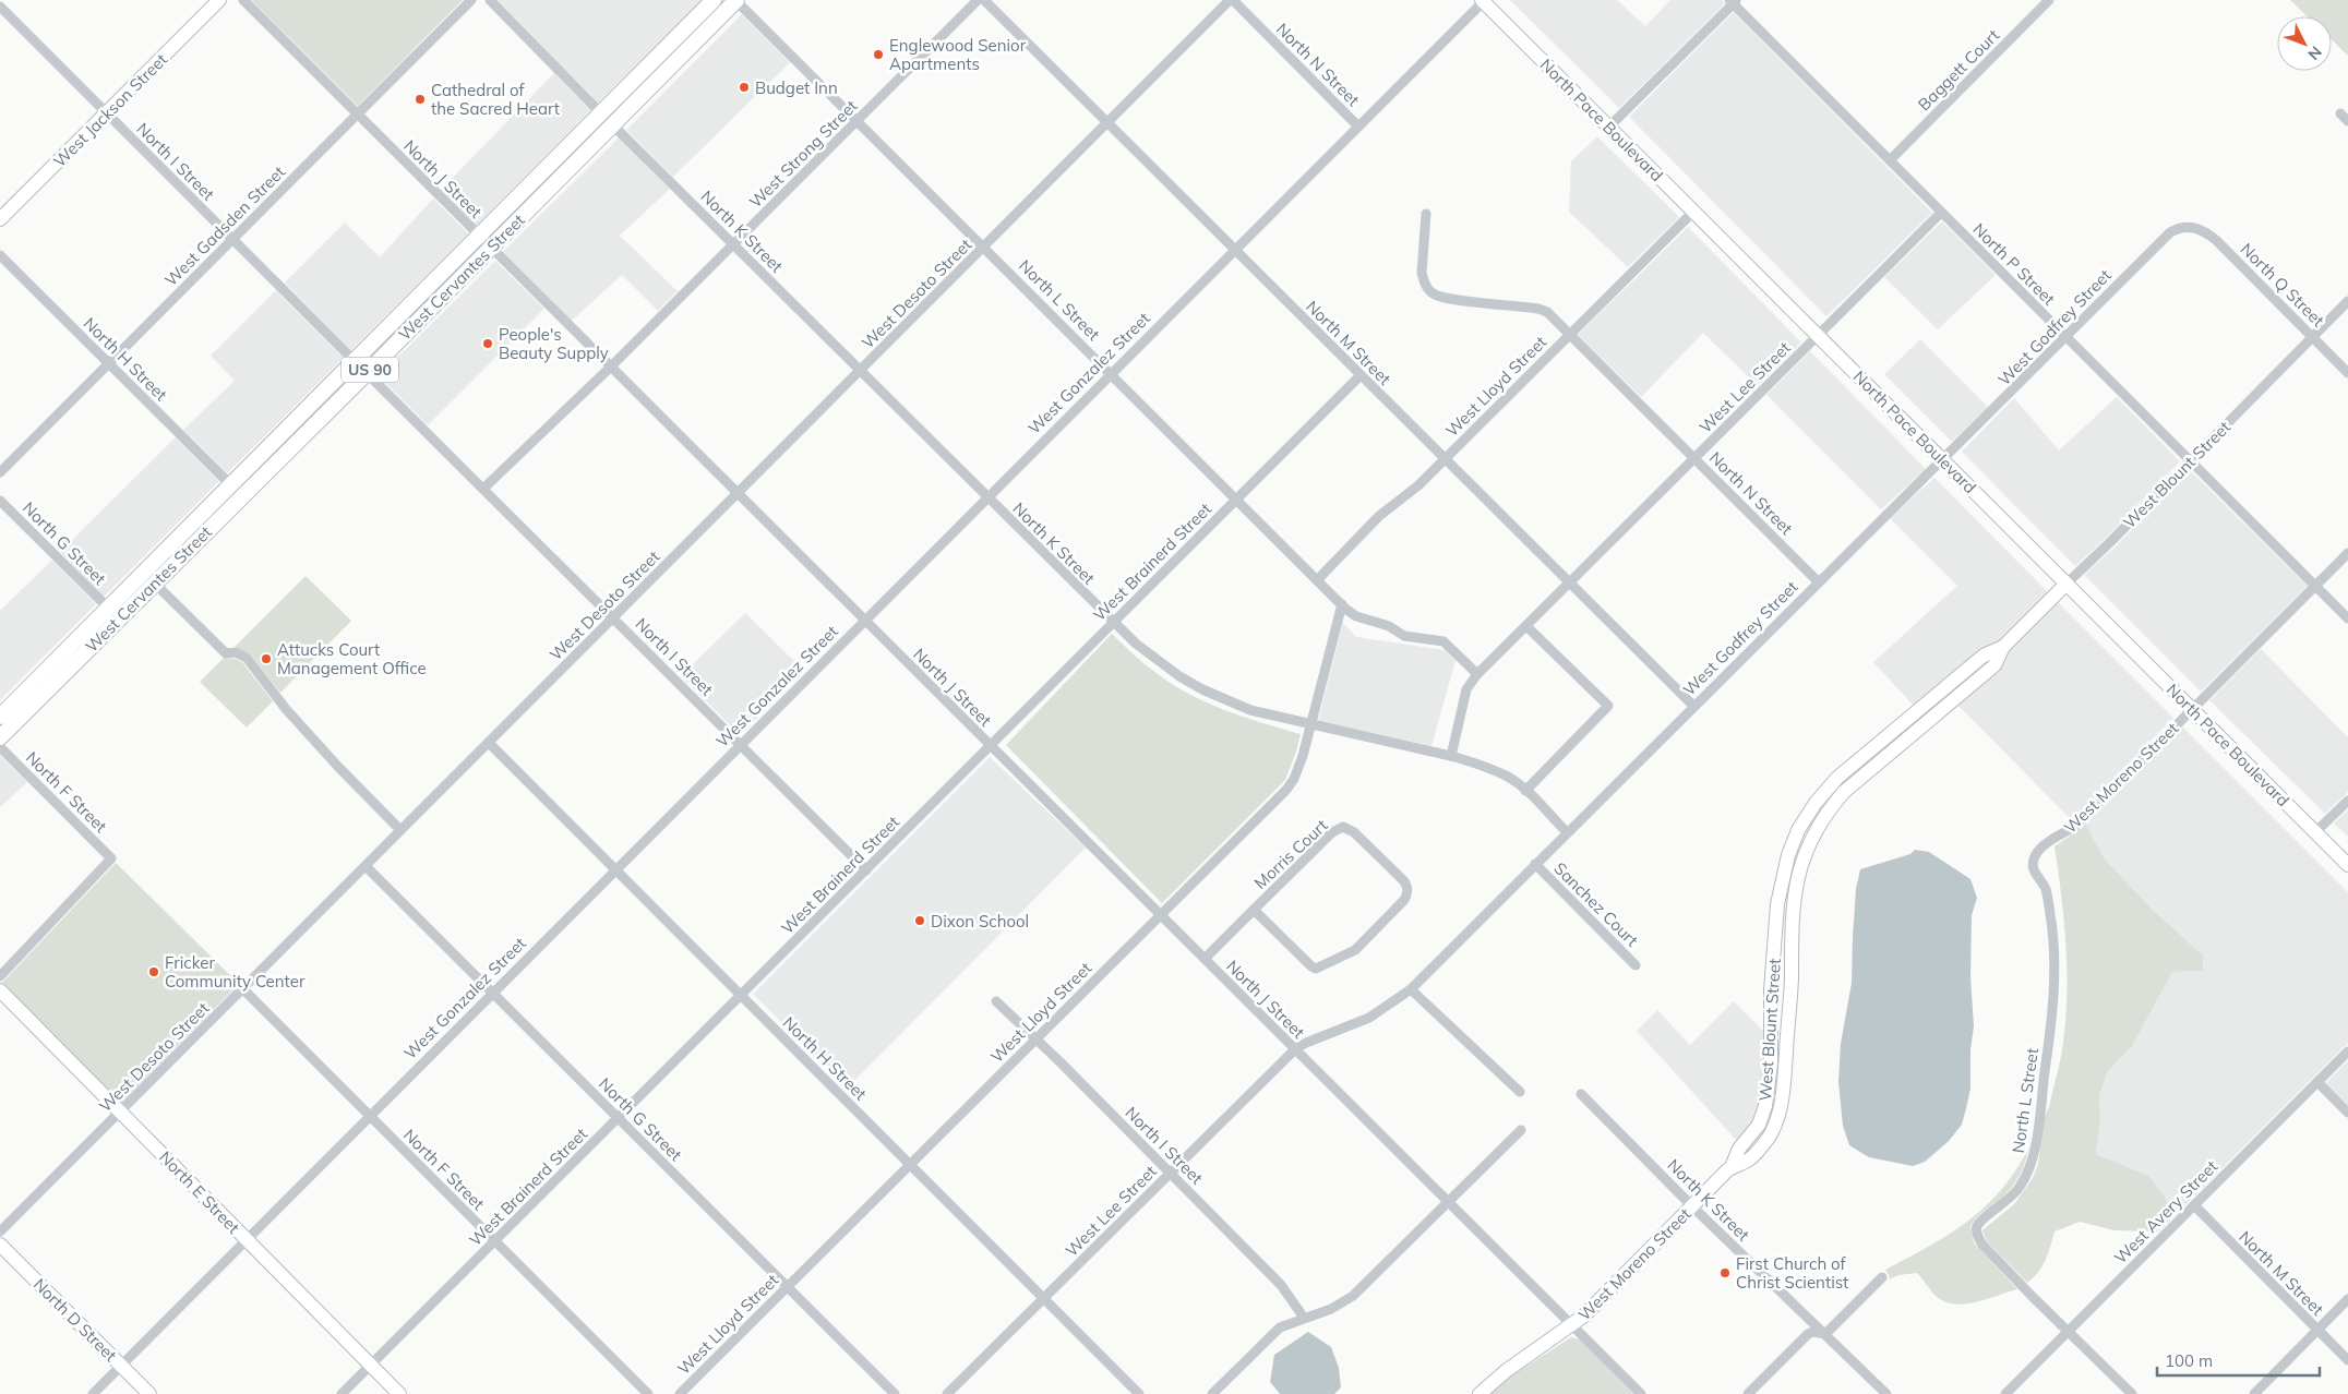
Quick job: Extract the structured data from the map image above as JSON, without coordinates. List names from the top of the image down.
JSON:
{
  "streets": {
    "main road": ["West Cervantes Street", "US 90"],
    "street": [
      "North N Street",
      "Baggett Court",
      "West Jackson Street",
      "North Pace Boulevard",
      "West Strong Street",
      "North I Street",
      "North J Street",
      "West Gadsden Street",
      "North K Street",
      "North P Street",
      "North Q Street",
      "West Desoto Street",
      "North L Street",
      "West Godfrey Street",
      "North M Street",
      "North H Street",
      "West Gonzalez Street",
      "West Lloyd Street",
      "West Lee Street",
      "West Blount Street",
      "North G Street",
      "West Brainerd Street",
      "West Moreno Street",
      "North F Street",
      "Morris Court",
      "Sanchez Court",
      "North E Street",
      "West Avery Street",
      "North D Street"
    ]
  },
  "crossings": [
    ["North N Street", "West Desoto Street"],
    ["North N Street", "West Godfrey Street"],
    ["North N Street", "West Gonzalez Street"],
    ["North N Street", "West Lloyd Street"],
    ["North N Street", "West Lee Street"],
    ["Baggett Court", "North P Street"],
    ["West Jackson Street", "North I Street"],
    ["North Pace Boulevard", "West Godfrey Street"],
    ["North Pace Boulevard", "West Gonzalez Street"],
    ["North Pace Boulevard", "West Lloyd Street"],
    ["North Pace Boulevard", "West Lee Street"],
    ["North Pace Boulevard", "West Blount Street"],
    ["North Pace Boulevard", "West Moreno Street"],
    ["West Strong Street", "North I Street"],
    ["West Strong Street", "North J Street"],
    ["West Strong Street", "North K Street"],
    ["West Strong Street", "North L Street"],
    ["North I Street", "West Gadsden Street"],
    ["North I Street", "West Cervantes Street"],
    ["North I Street", "West Desoto Street"],
    ["North I Street", "West Gonzalez Street"],
    ["North I Street", "West Lloyd Street"],
    ["North I Street", "West Lee Street"],
    ["North I Street", "West Brainerd Street"],
    ["North J Street", "West Gadsden Street"],
    ["North J Street", "West Cervantes Street"],
    ["North J Street", "West Desoto Street"],
    ["North J Street", "West Godfrey Street"],
    ["North J Street", "West Gonzalez Street"],
    ["North J Street", "West Lloyd Street"],
    ["North J Street", "West Lee Street"],
    ["North J Street", "West Brainerd Street"],
    ["North J Street", "West Moreno Street"],
    ["North J Street", "Morris Court"],
    ["West Gadsden Street", "North H Street"],
    ["North K Street", "West Cervantes Street"],
    ["North K Street", "West Desoto Street"],
    ["North K Street", "West Godfrey Street"],
    ["North K Street", "West Gonzalez Street"],
    ["North K Street", "West Lloyd Street"],
    ["North K Street", "West Brainerd Street"],
    ["North K Street", "West Moreno Street"],
    ["North P Street", "West Godfrey Street"],
    ["North P Street", "West Lee Street"],
    ["North P Street", "West Blount Street"],
    ["North P Street", "West Moreno Street"],
    ["West Cervantes Street", "North L Street"],
    ["West Cervantes Street", "North H Street"],
    ["West Cervantes Street", "North G Street"],
    ["North Q Street", "West Godfrey Street"],
    ["North Q Street", "West Blount Street"],
    ["West Desoto Street", "North L Street"],
    ["West Desoto Street", "North M Street"],
    ["West Desoto Street", "North H Street"],
    ["West Desoto Street", "North G Street"],
    ["West Desoto Street", "North F Street"],
    ["West Desoto Street", "North E Street"],
    ["North L Street", "West Gonzalez Street"],
    ["North L Street", "West Lloyd Street"],
    ["North L Street", "West Brainerd Street"],
    ["North L Street", "West Moreno Street"],
    ["North L Street", "West Avery Street"],
    ["West Godfrey Street", "North M Street"],
    ["West Godfrey Street", "West Lee Street"],
    ["West Godfrey Street", "Sanchez Court"],
    ["North M Street", "West Gonzalez Street"],
    ["North M Street", "West Lloyd Street"],
    ["North M Street", "West Lee Street"],
    ["North M Street", "West Brainerd Street"],
    ["North M Street", "West Avery Street"],
    ["North H Street", "West Gonzalez Street"],
    ["North H Street", "West Lloyd Street"],
    ["North H Street", "West Lee Street"],
    ["North H Street", "West Brainerd Street"],
    ["West Gonzalez Street", "North G Street"],
    ["West Gonzalez Street", "North F Street"],
    ["West Gonzalez Street", "North E Street"],
    ["West Gonzalez Street", "North D Street"],
    ["West Lloyd Street", "North G Street"],
    ["West Blount Street", "West Moreno Street"],
    ["North G Street", "West Brainerd Street"],
    ["West Brainerd Street", "North F Street"],
    ["West Brainerd Street", "North E Street"]
  ],
  "places": [
    "Englewood Senior Apartments",
    "Budget Inn",
    "Cathedral of the Sacred Heart",
    "People's Beauty Supply",
    "Attucks Court Management Office",
    "Dixon School",
    "Fricker Community Center",
    "First Church of Christ Scientist"
  ],
  "scale_bar": "100 m",
  "north": "bottom right"
}
